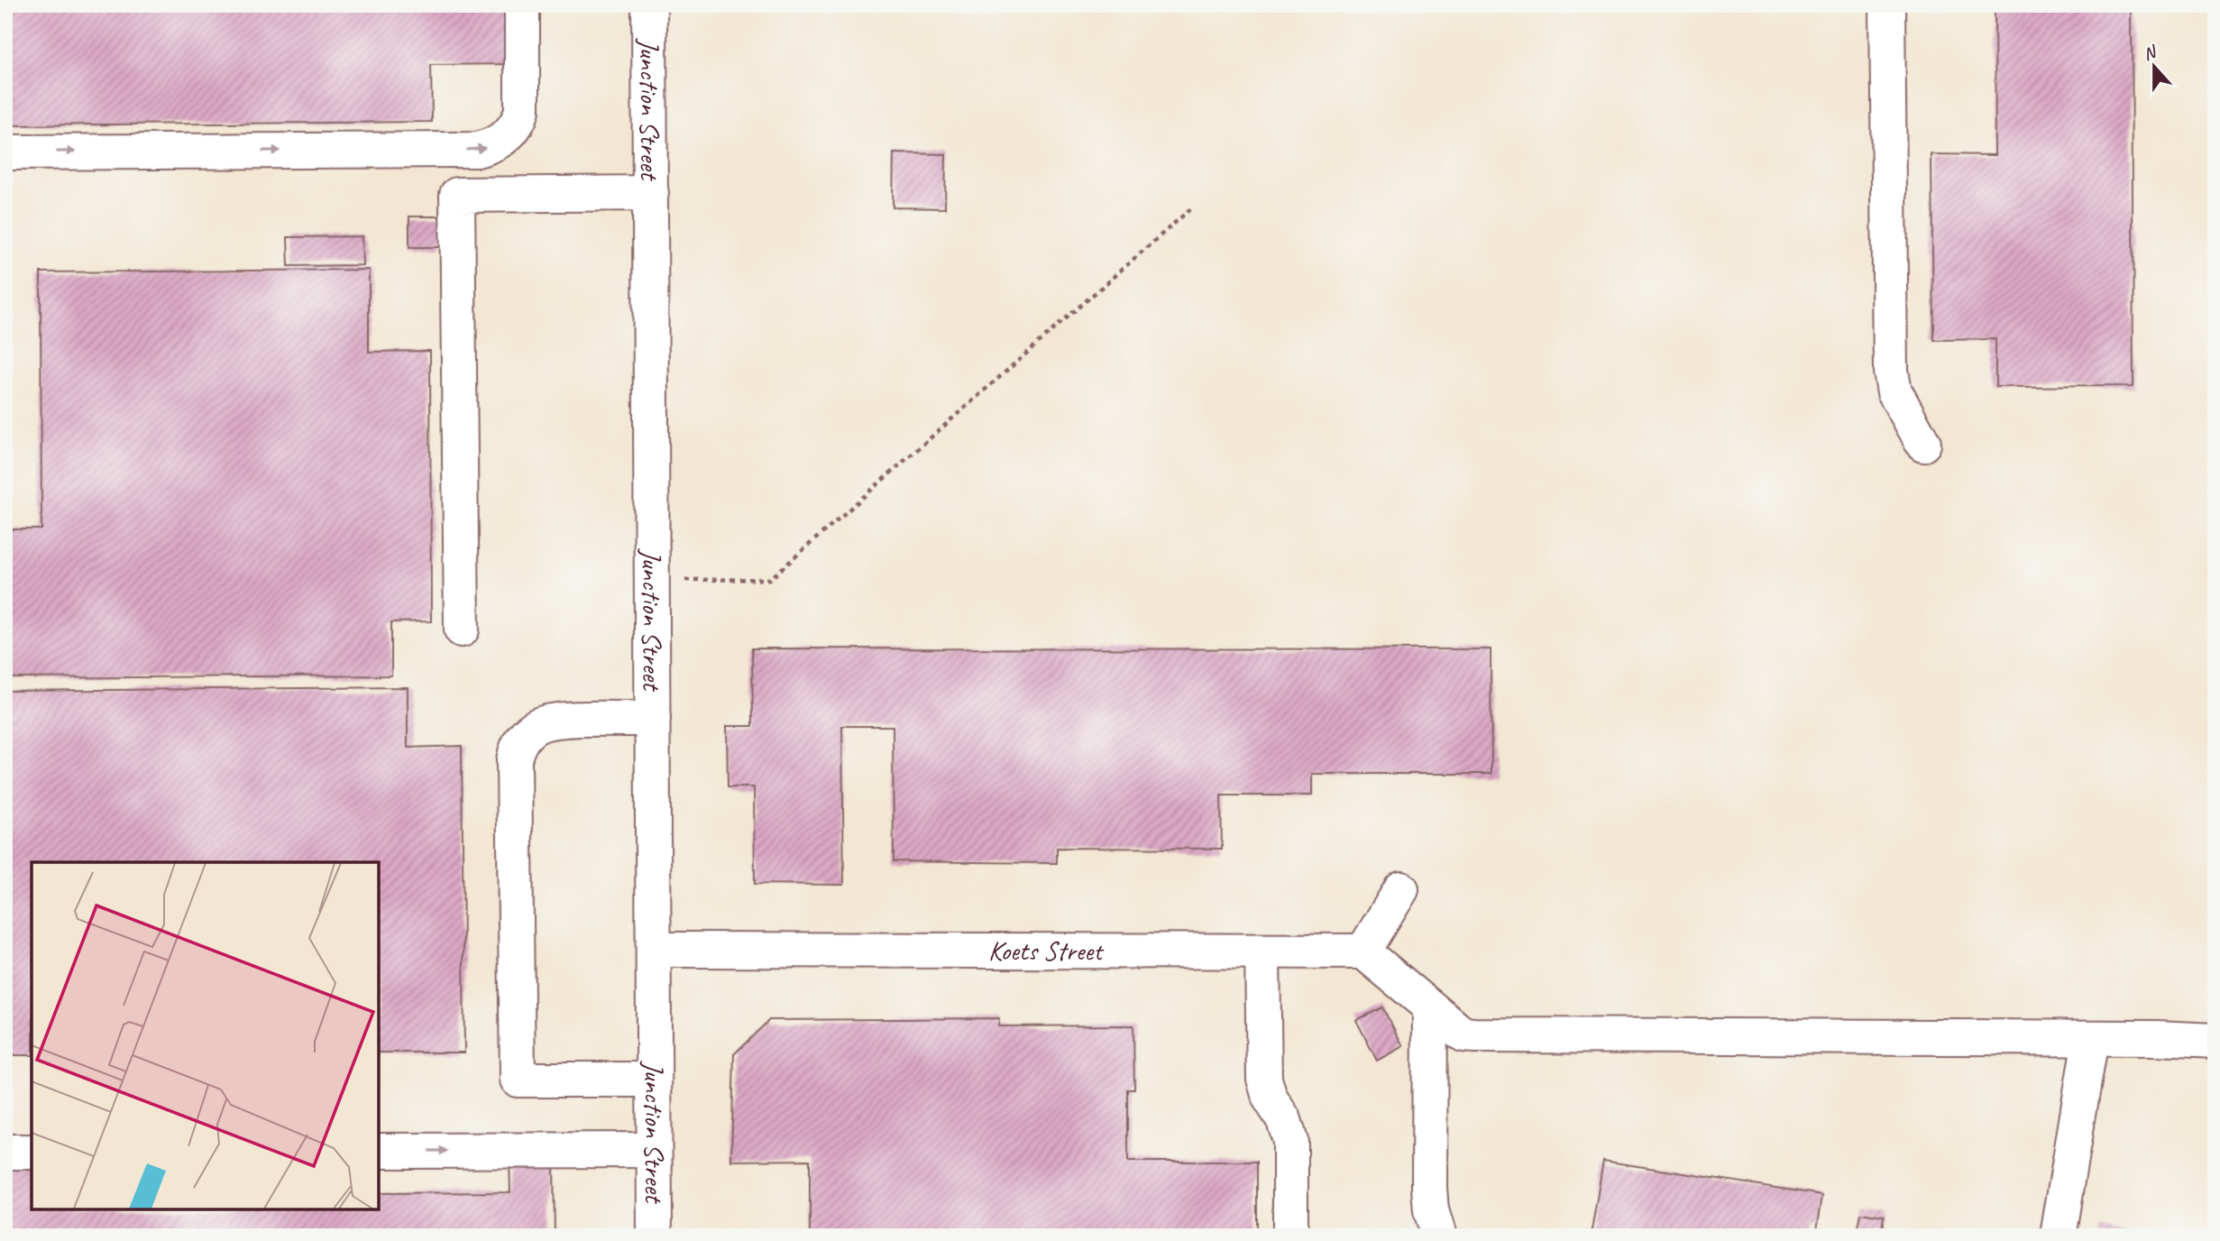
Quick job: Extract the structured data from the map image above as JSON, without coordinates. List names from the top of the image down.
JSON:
{
  "streets": {
    "street": ["Junction Street", "Koets Street"]
  },
  "crossings": [
    ["Junction Street", "Koets Street"]
  ],
  "north": "top"
}
